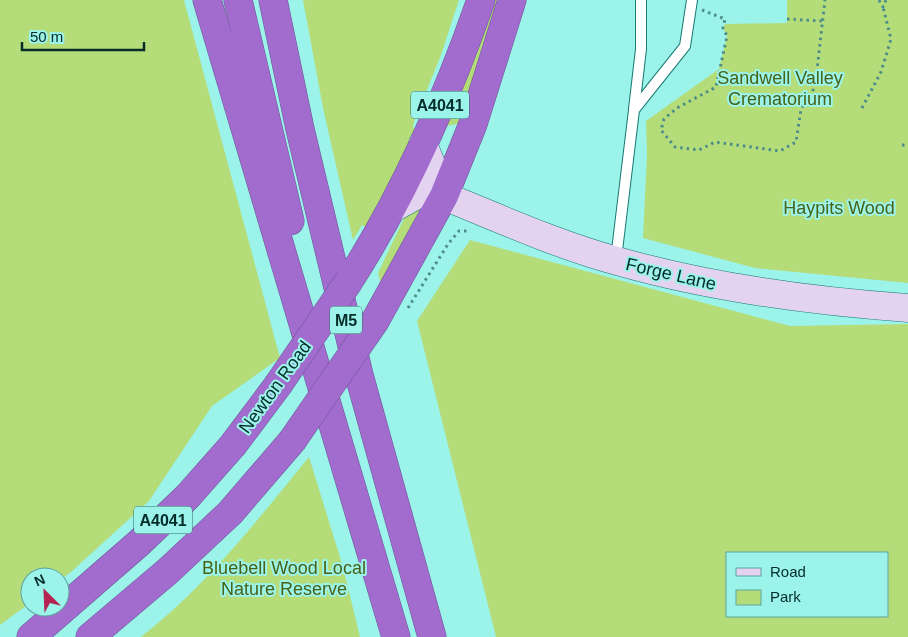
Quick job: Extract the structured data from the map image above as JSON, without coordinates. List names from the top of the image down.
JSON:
{
  "streets": {
    "highway": ["A4041", "M5", "Newton Road"],
    "street": ["Forge Lane"]
  },
  "crossings": [
    ["A4041", "Forge Lane"],
    ["Forge Lane", "Newton Road"]
  ],
  "parks": ["Sandwell Valley Crematorium", "Haypits Wood", "Bluebell Wood Local Nature Reserve"],
  "legend": ["Road", "Park"],
  "scale_bar": "50 m",
  "north": "top left"
}
